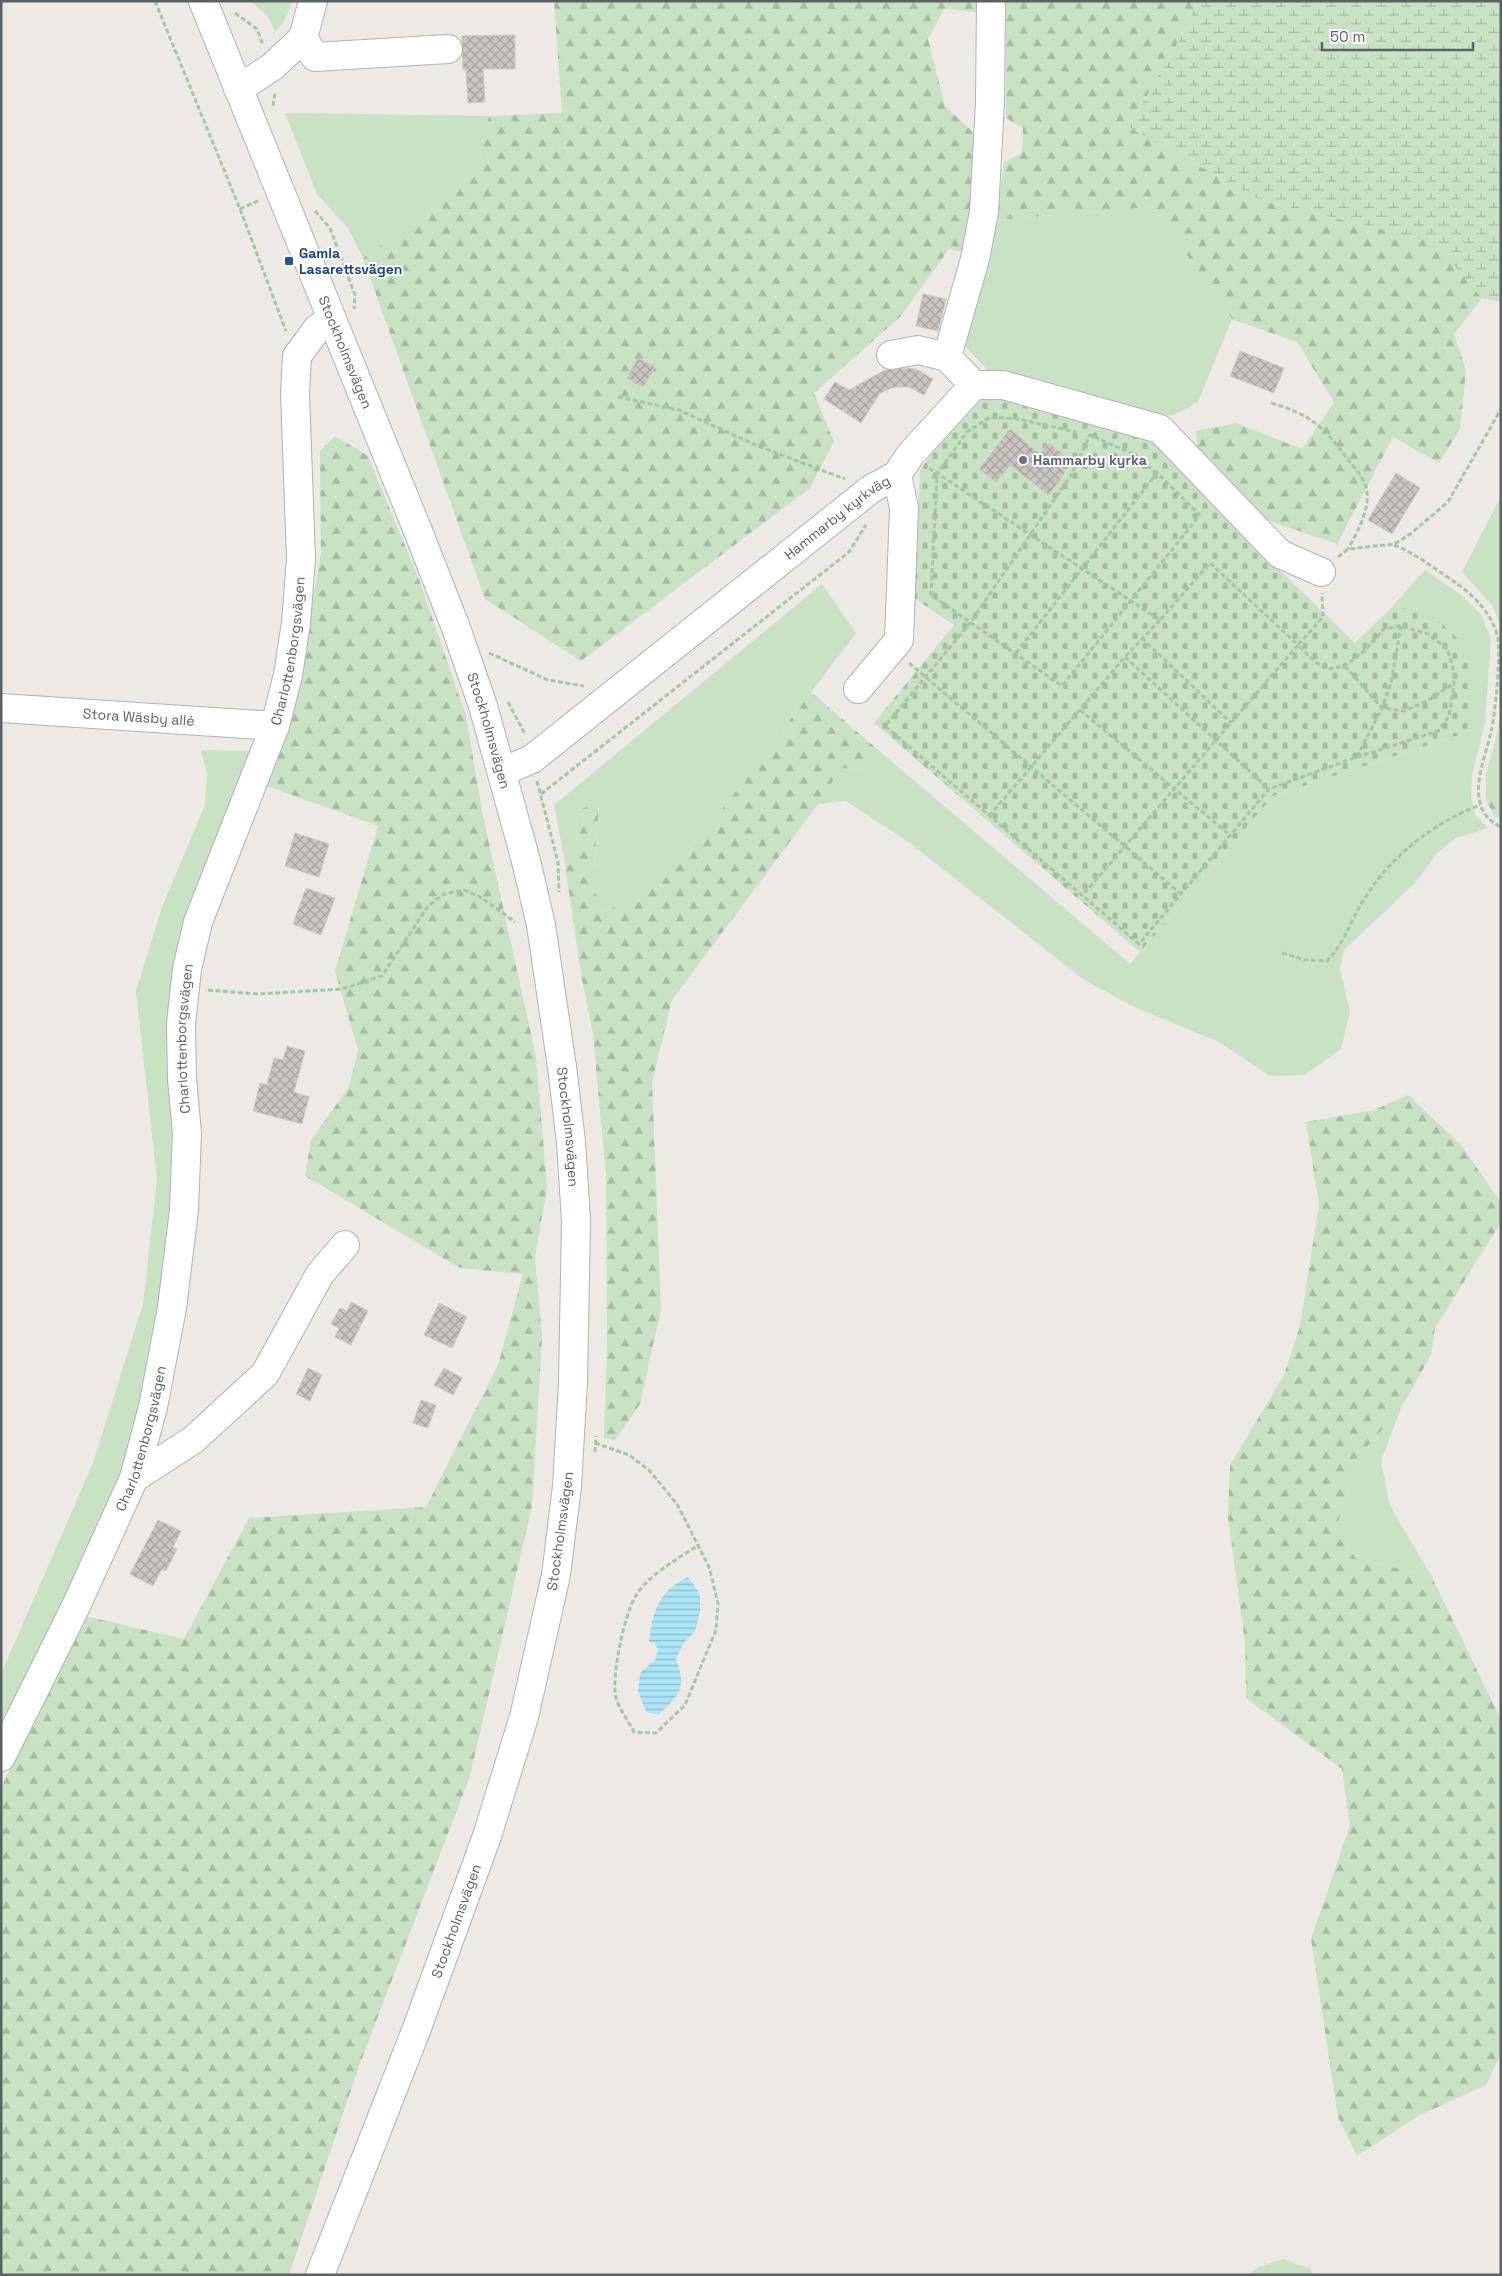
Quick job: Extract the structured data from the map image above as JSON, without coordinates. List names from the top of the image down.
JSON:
{
  "streets": {
    "street": [
      "Stockholmsvägen",
      "Hammarby kyrkväg",
      "Charlottenborgsvägen",
      "Stora Wäsby allé"
    ]
  },
  "crossings": [
    ["Stockholmsvägen", "Hammarby kyrkväg"],
    ["Charlottenborgsvägen", "Stora Wäsby allé"]
  ],
  "places": {
    "transit": ["Gamla Lasarettsvägen"],
    "other": ["Hammarby kyrka"]
  },
  "scale_bar": "50 m"
}
